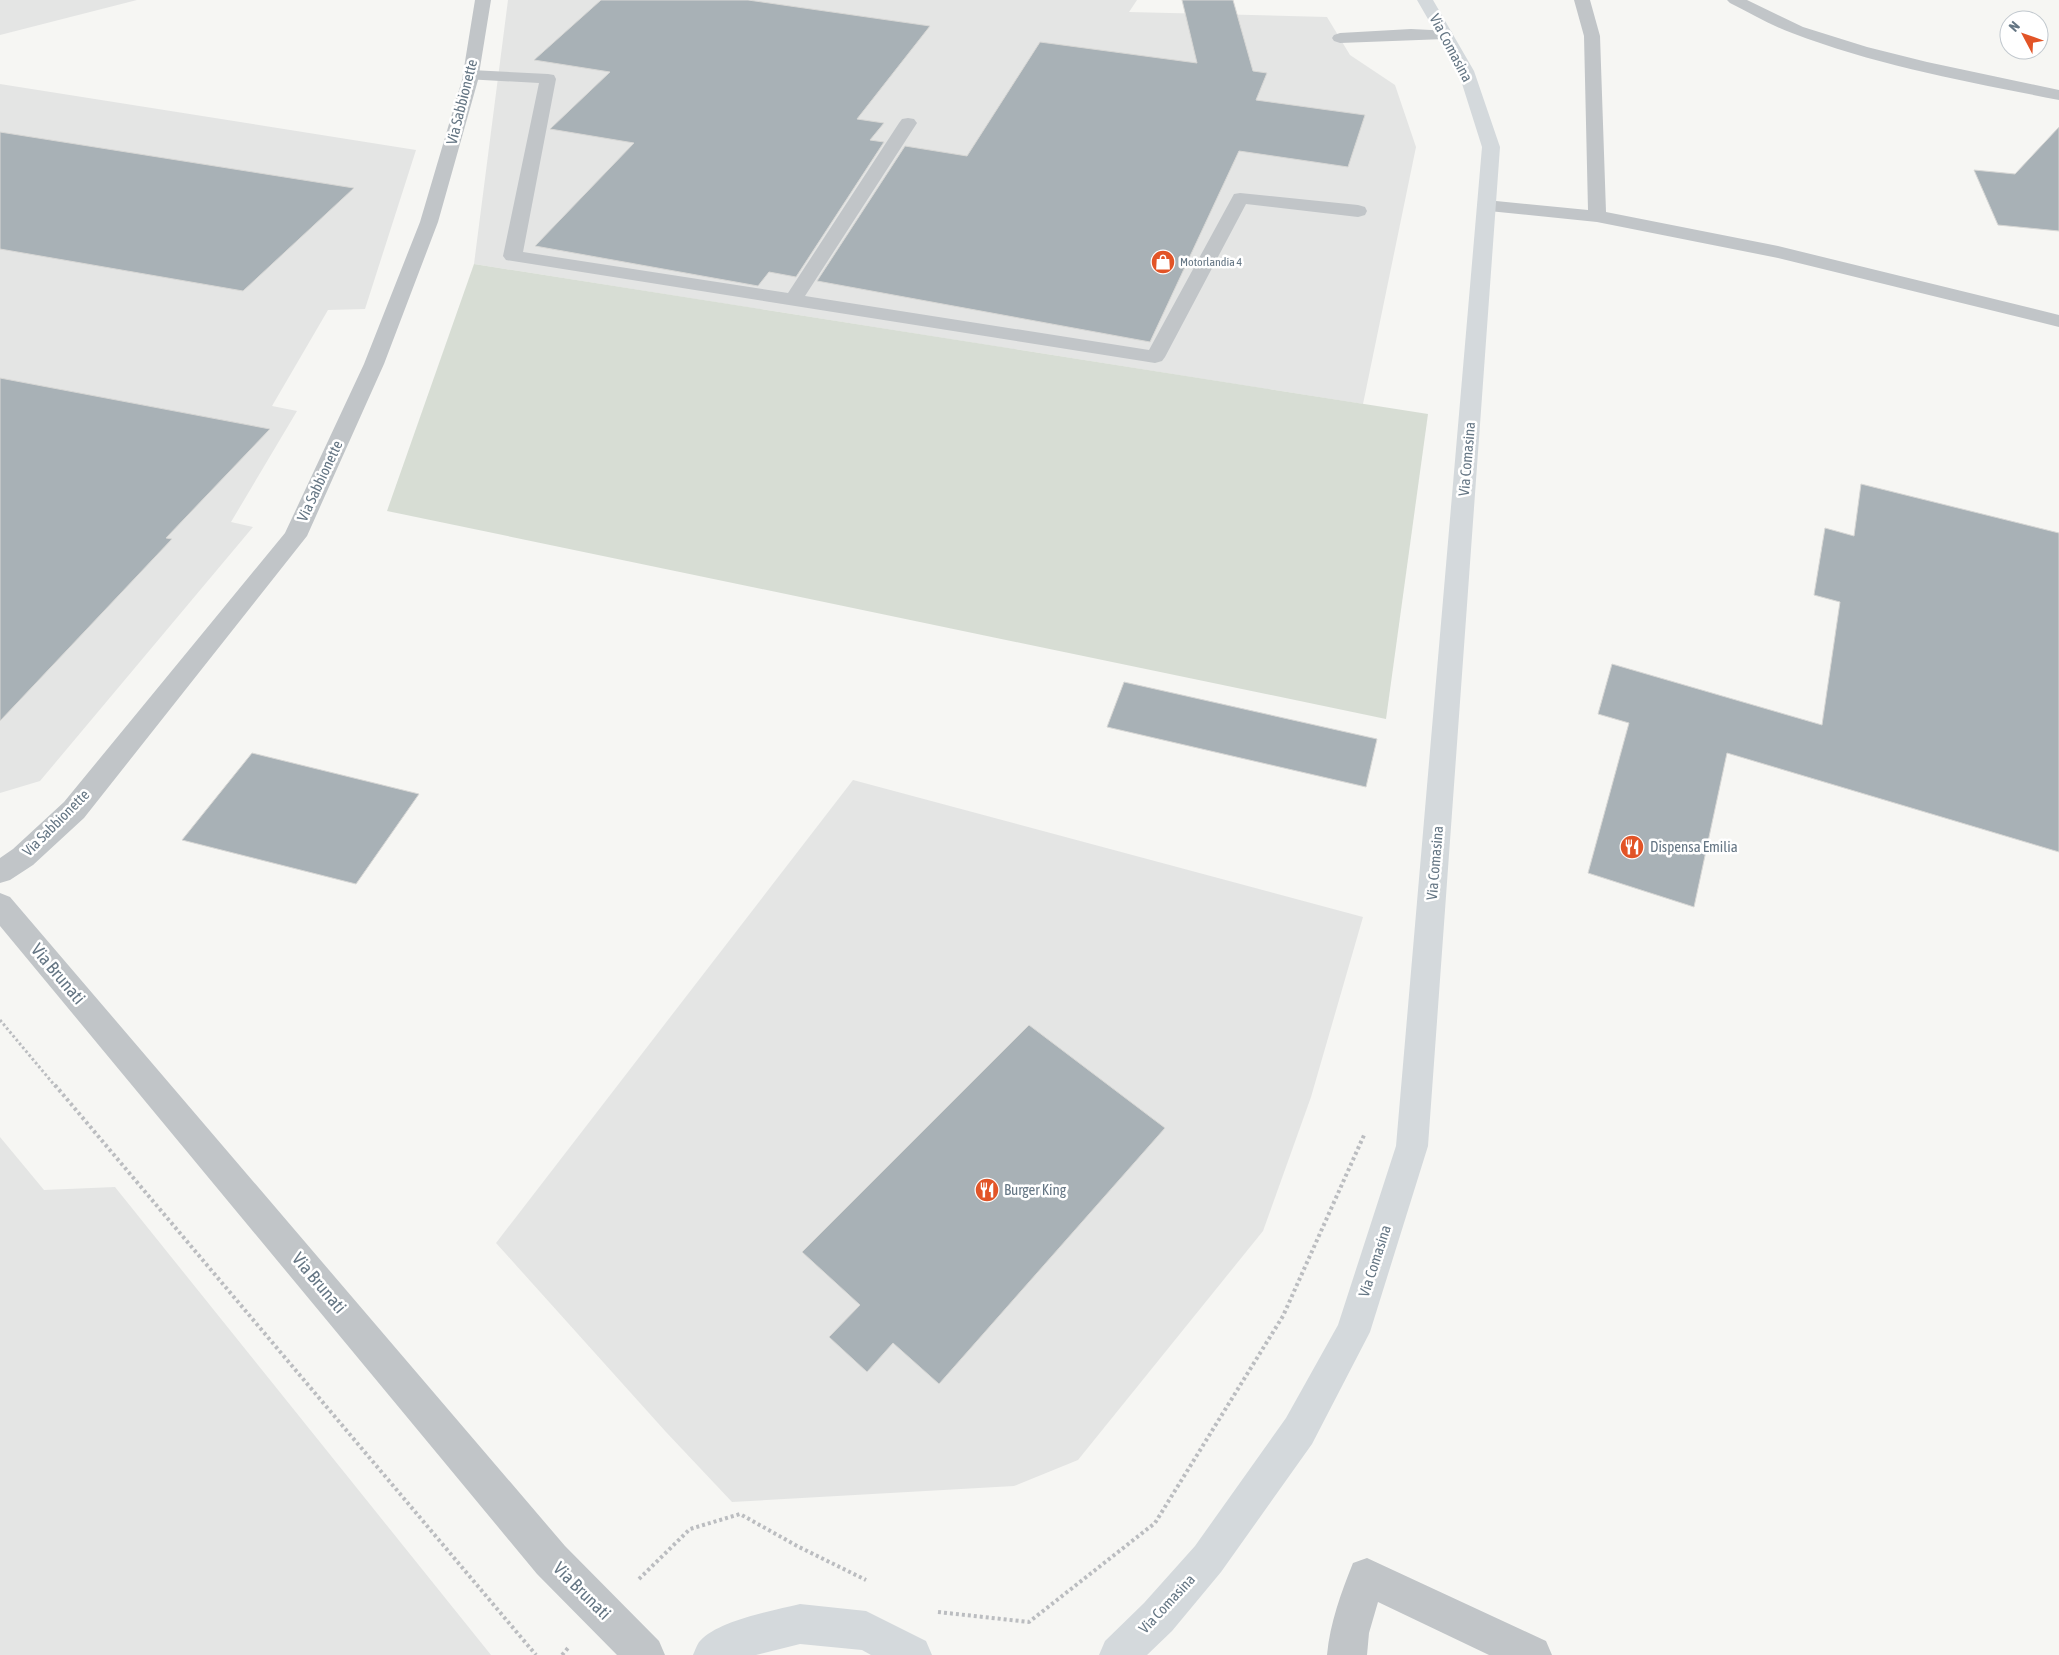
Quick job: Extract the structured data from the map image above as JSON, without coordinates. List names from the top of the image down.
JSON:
{
  "streets": {
    "main road": ["Via Comasina"],
    "street": ["Via Sabbionette", "Via Brunati"]
  },
  "places": {
    "shop": ["Motorlandia 4"],
    "restaurant": ["Dispensa Emilia", "Burger King"]
  },
  "north": "top left"
}
